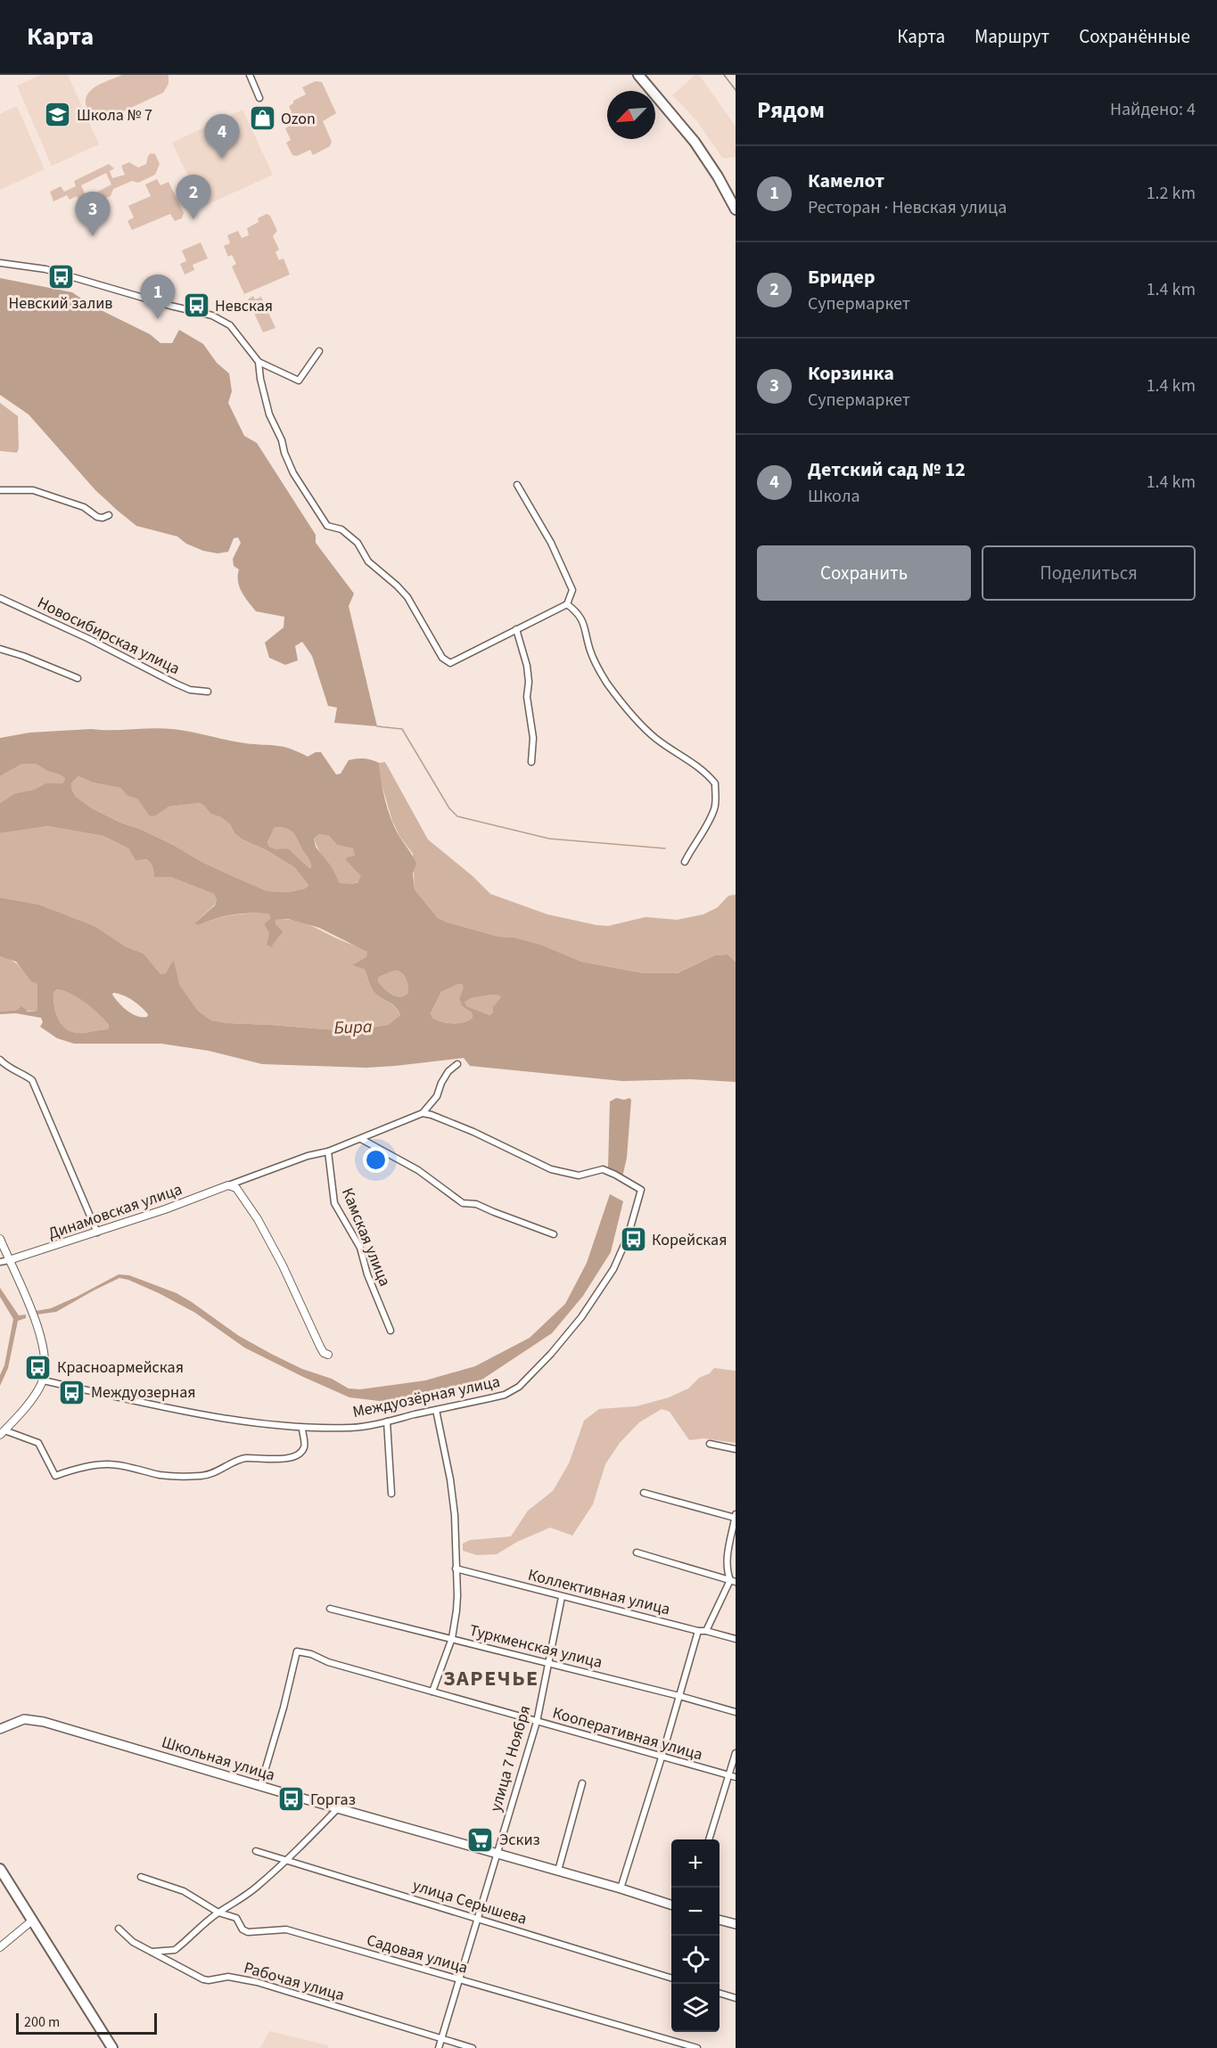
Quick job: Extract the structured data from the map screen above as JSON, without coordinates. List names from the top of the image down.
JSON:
{
  "streets": {
    "main road": ["Школьная улица"],
    "street": [
      "Новосибирская улица",
      "Динамовская улица",
      "Камская улица",
      "Междуозёрная улица",
      "Коллективная улица",
      "Туркменская улица",
      "Кооперативная улица",
      "улица 7 Ноября",
      "улица Серышева",
      "Садовая улица",
      "Рабочая улица"
    ]
  },
  "crossings": [
    ["Коллективная улица", "улица 7 Ноября"],
    ["Туркменская улица", "улица 7 Ноября"],
    ["Кооперативная улица", "Школьная улица"],
    ["Кооперативная улица", "улица 7 Ноября"],
    ["Школьная улица", "улица 7 Ноября"],
    ["улица 7 Ноября", "улица Серышева"],
    ["улица 7 Ноября", "Садовая улица"],
    ["улица 7 Ноября", "Рабочая улица"]
  ],
  "districts": ["ЗАРЕЧЬЕ"],
  "water": ["Бира"],
  "places": {
    "school or university": ["Школа № 7"],
    "shop": ["Ozon"],
    "bus stop": [
      "Невский залив",
      "Невская",
      "Корейская",
      "Красноармейская",
      "Междуозерная",
      "Горгаз"
    ],
    "supermarket": ["Эскиз"]
  },
  "scale_bar": "200 m",
  "north": "bottom left",
  "page": {
    "header": "Карта",
    "nav": ["Карта", "Маршрут", "Сохранённые"],
    "heading": ["Рядом", "Найдено: 4"],
    "pins": [
      "4",
      "2",
      "3",
      "1"
    ],
    "list": [
      {
        "mark": "1",
        "name": "Камелот",
        "note": "Ресторан · Невская улица",
        "value": "1.2 km"
      },
      {
        "mark": "2",
        "name": "Бридер",
        "note": "Супермаркет",
        "value": "1.4 km"
      },
      {
        "mark": "3",
        "name": "Корзинка",
        "note": "Супермаркет",
        "value": "1.4 km"
      },
      {
        "mark": "4",
        "name": "Детский сад № 12",
        "note": "Школа",
        "value": "1.4 km"
      }
    ],
    "buttons": ["Сохранить", "Поделиться"],
    "map_buttons": ["+", "−"],
    "scale": "200 m"
  }
}
